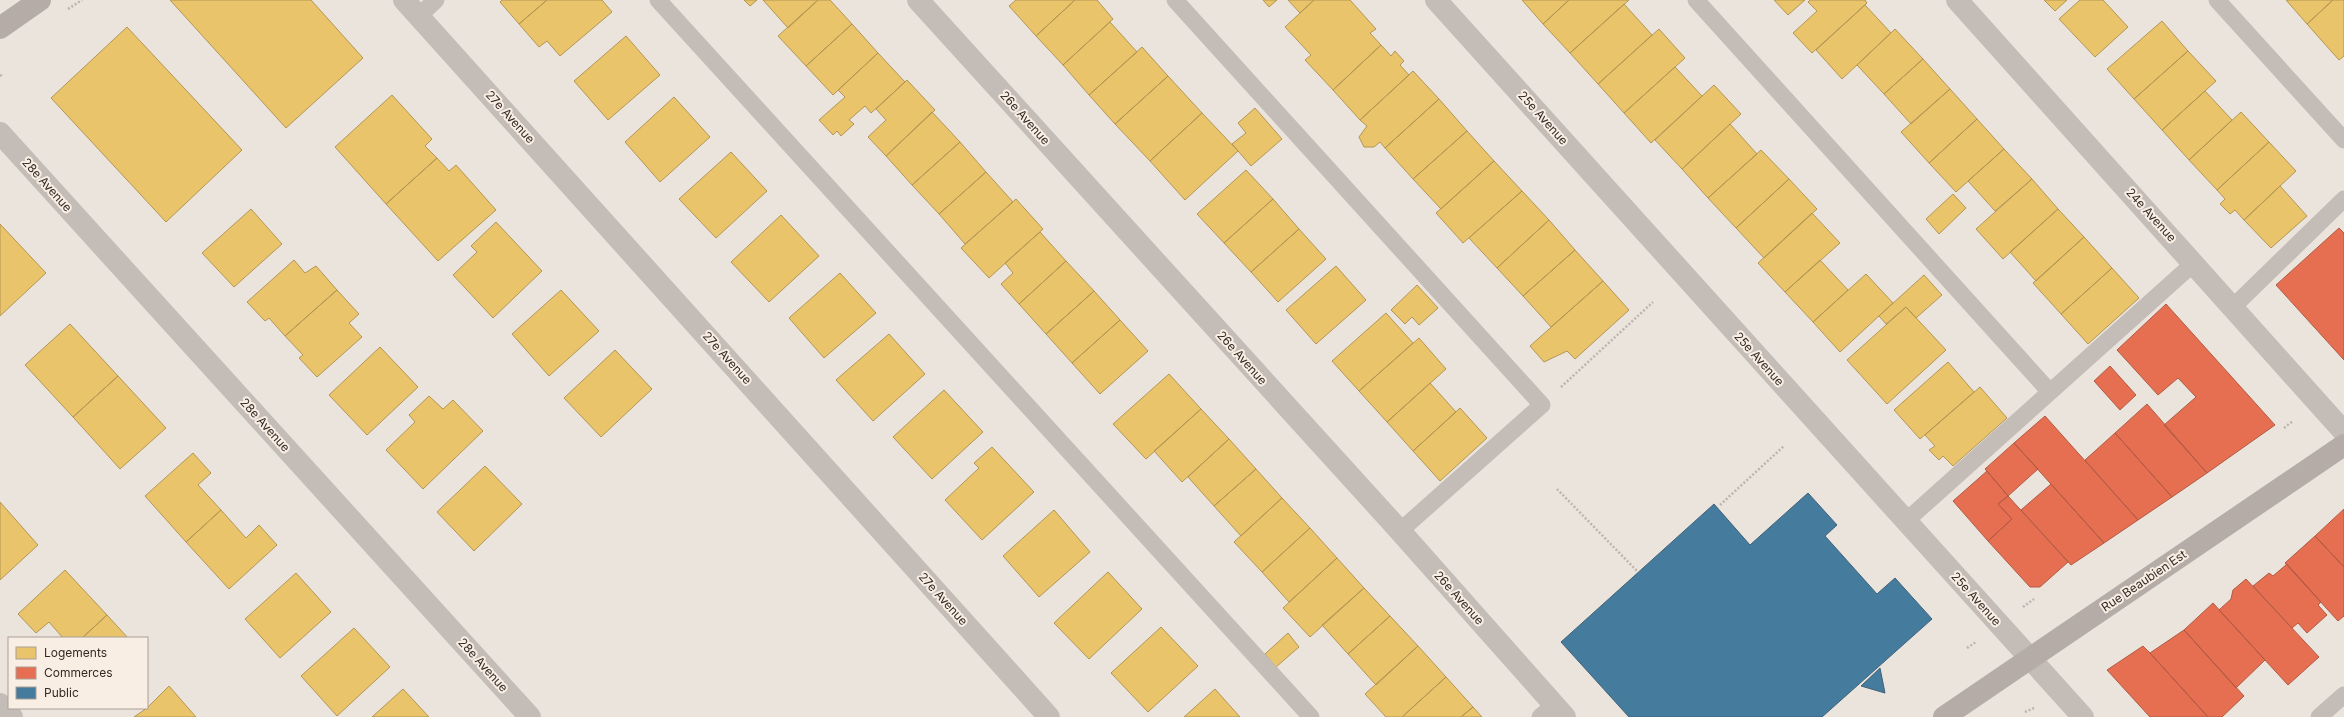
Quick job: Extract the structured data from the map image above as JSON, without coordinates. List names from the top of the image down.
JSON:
{
  "streets": {
    "street": [
      "27e Avenue",
      "26e Avenue",
      "25e Avenue",
      "28e Avenue",
      "24e Avenue",
      "Rue Beaubien Est"
    ]
  },
  "crossings": [
    ["25e Avenue", "Rue Beaubien Est"]
  ],
  "legend": ["Logements", "Commerces", "Public"]
}
